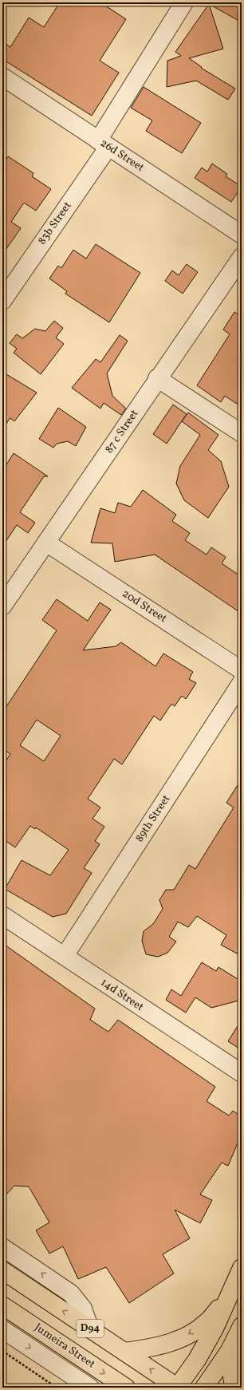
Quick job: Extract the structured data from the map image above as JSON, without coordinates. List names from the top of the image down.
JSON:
{
  "streets": {
    "main road": ["D94", "Jumeira Street"],
    "street": [
      "26d Street",
      "83b Street",
      "87 c Street",
      "20d Street",
      "89th Street",
      "14d Street"
    ]
  },
  "crossings": [
    ["26d Street", "83b Street"],
    ["87 c Street", "20d Street"],
    ["89th Street", "14d Street"]
  ]
}
